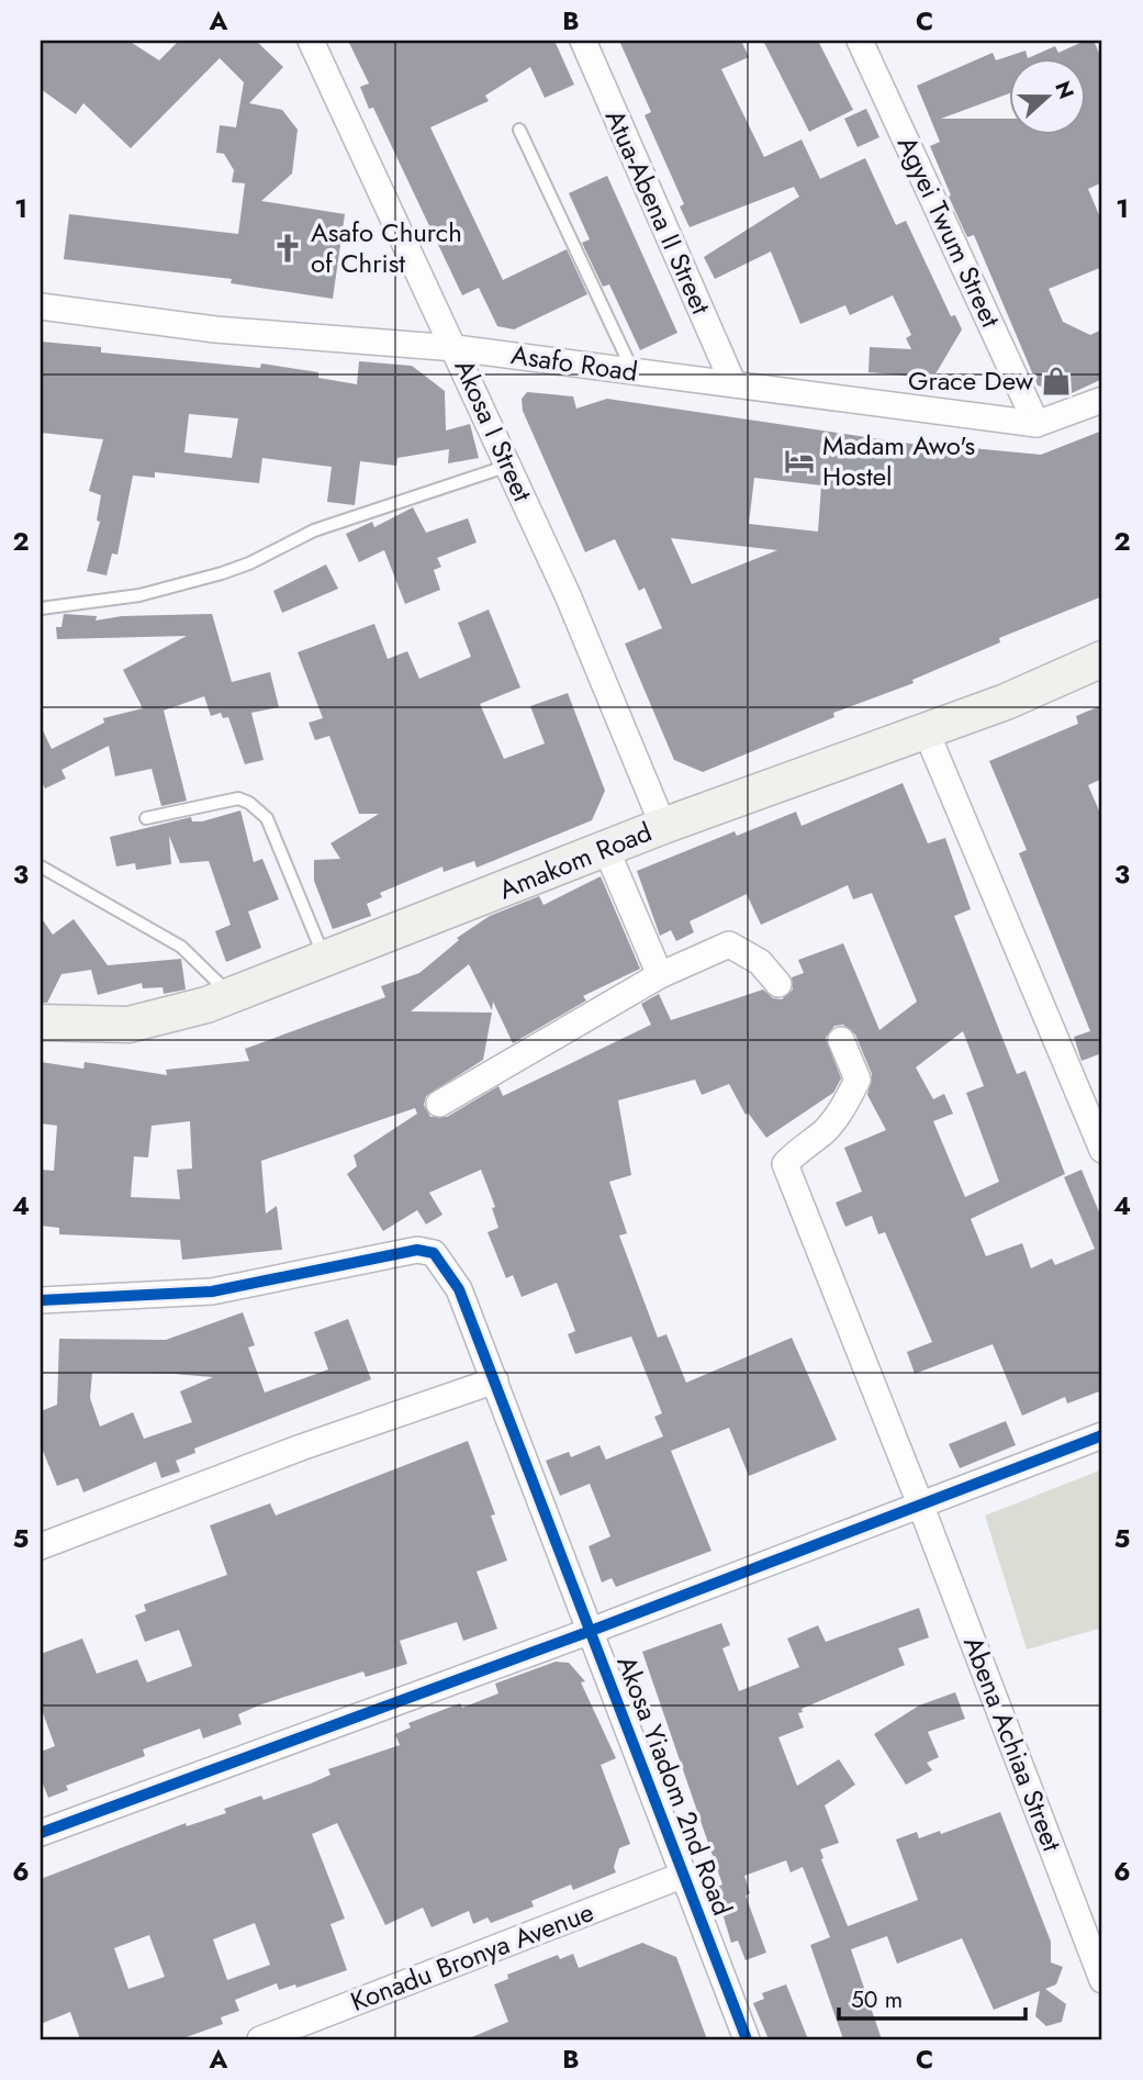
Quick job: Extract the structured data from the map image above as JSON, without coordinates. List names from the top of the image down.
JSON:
{
  "streets": {
    "street": [
      "Atua-Abena II Street",
      "Agyei Twum Street",
      "Asafo Road",
      "Akosa I Street",
      "Amakom Road",
      "Abena Achiaa Street",
      "Akosa Yiadom 2nd Road",
      "Konadu Bronya Avenue"
    ]
  },
  "crossings": [
    ["Atua-Abena II Street", "Asafo Road"],
    ["Agyei Twum Street", "Asafo Road"],
    ["Asafo Road", "Akosa I Street"],
    ["Akosa I Street", "Amakom Road"],
    ["Akosa Yiadom 2nd Road", "Konadu Bronya Avenue"]
  ],
  "places": {
    "church": ["Asafo Church of Christ"],
    "shop": ["Grace Dew"],
    "hotel": ["Madam Awo's Hostel"]
  },
  "scale_bar": "50 m",
  "north": "right",
  "grid": {
    "columns": ["A", "B", "C"],
    "rows": [
      "1",
      "2",
      "3",
      "4",
      "5",
      "6"
    ]
  }
}
